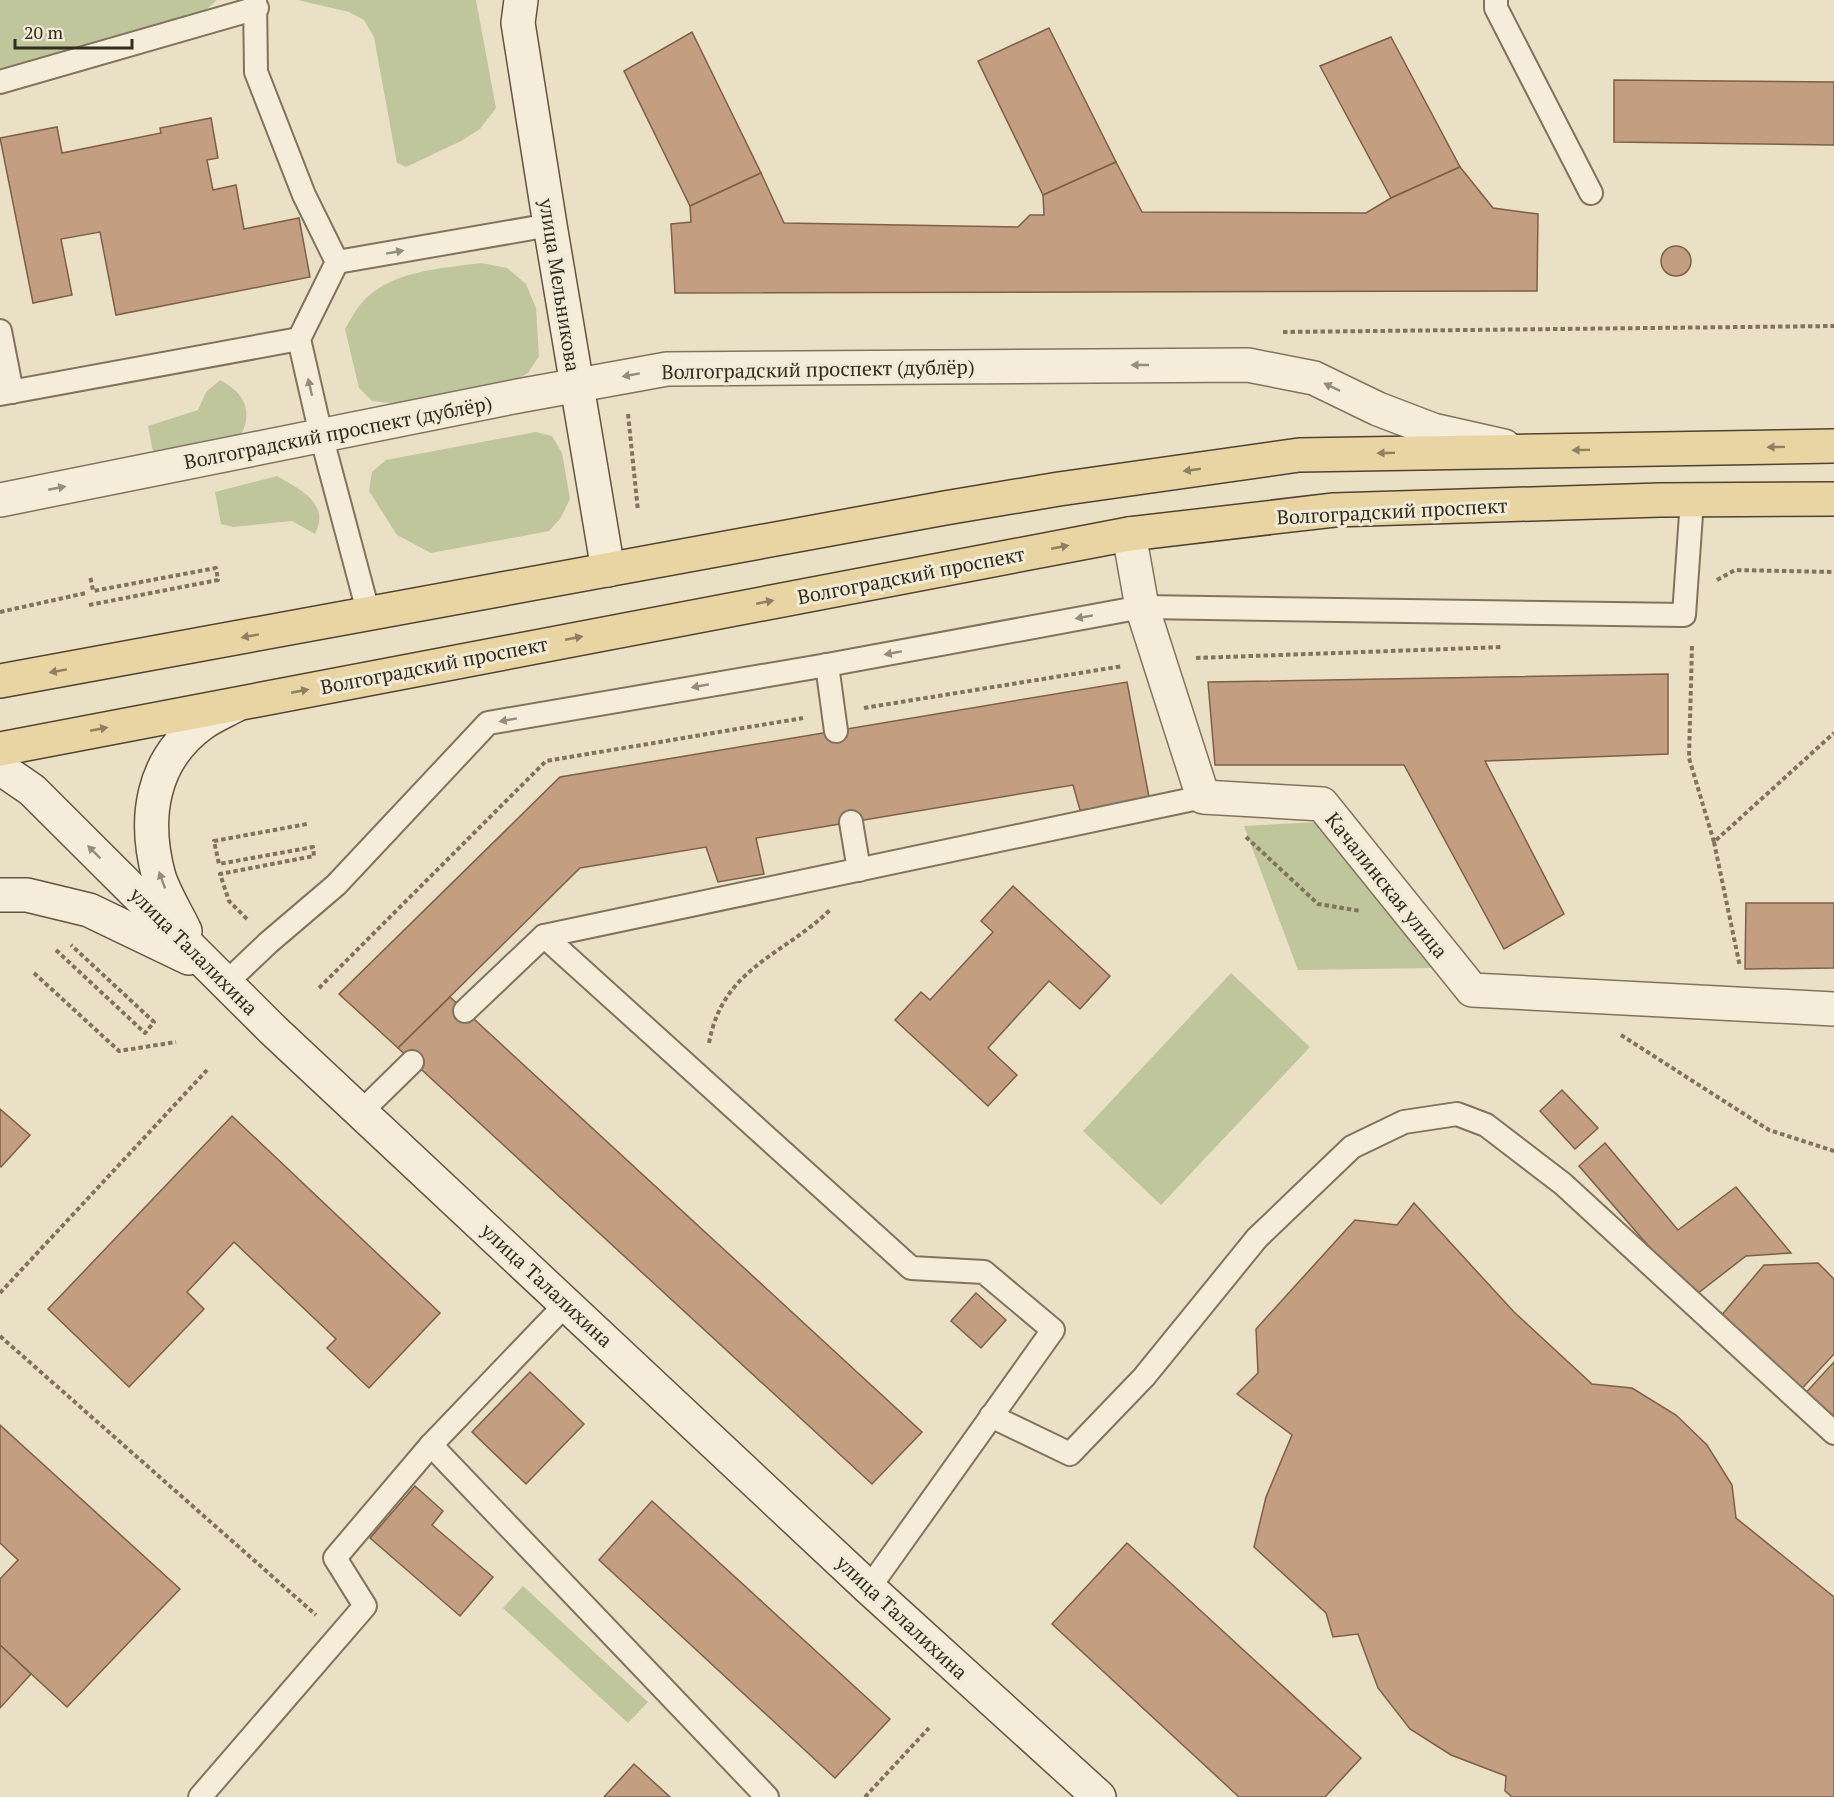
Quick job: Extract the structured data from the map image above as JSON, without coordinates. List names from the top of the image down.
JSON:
{
  "streets": {
    "main road": ["Волгоградский проспект"],
    "street": [
      "улица Мельникова",
      "Волгоградский проспект (дублёр)",
      "Качалинская улица",
      "улица Талалихина"
    ]
  },
  "crossings": [
    ["улица Мельникова", "Волгоградский проспект (дублёр)"]
  ],
  "scale_bar": "20 m"
}
